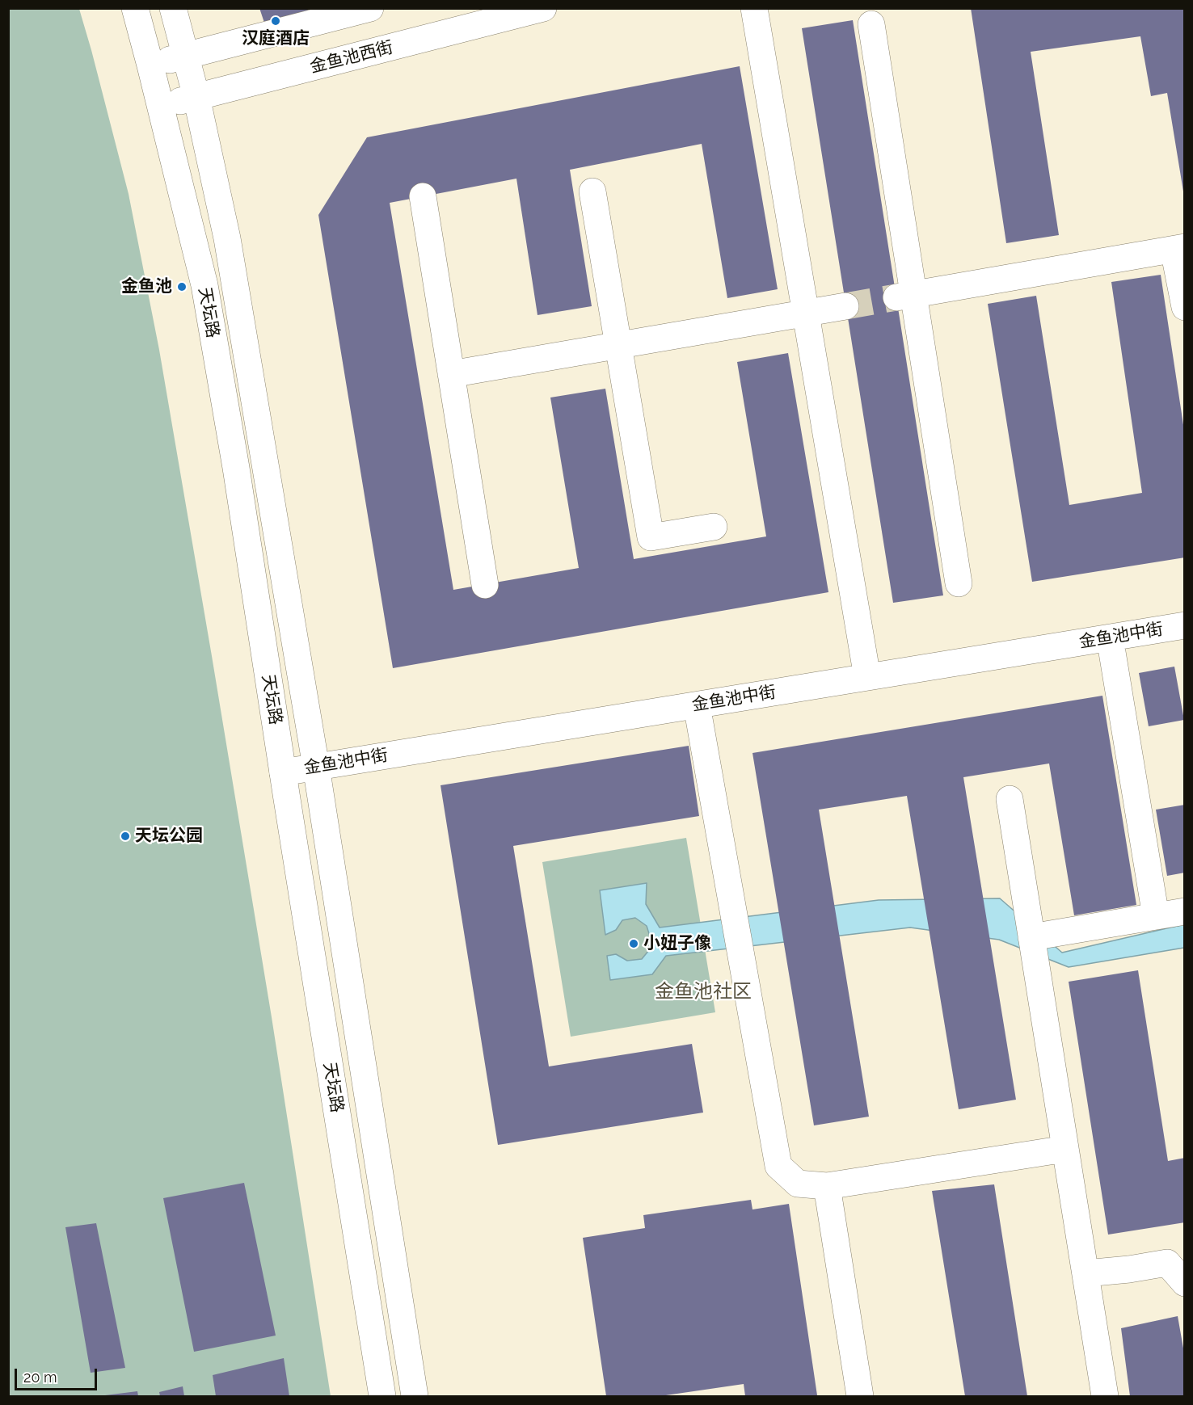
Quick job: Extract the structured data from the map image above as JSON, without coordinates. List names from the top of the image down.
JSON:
{
  "streets": {
    "street": ["金鱼池西街", "天坛路", "金鱼池中街"]
  },
  "crossings": [
    ["金鱼池西街", "天坛路"],
    ["天坛路", "金鱼池中街"]
  ],
  "districts": ["金鱼池社区"],
  "places": [
    "汉庭酒店",
    "金鱼池",
    "天坛公园",
    "小妞子像"
  ],
  "scale_bar": "20 m"
}
